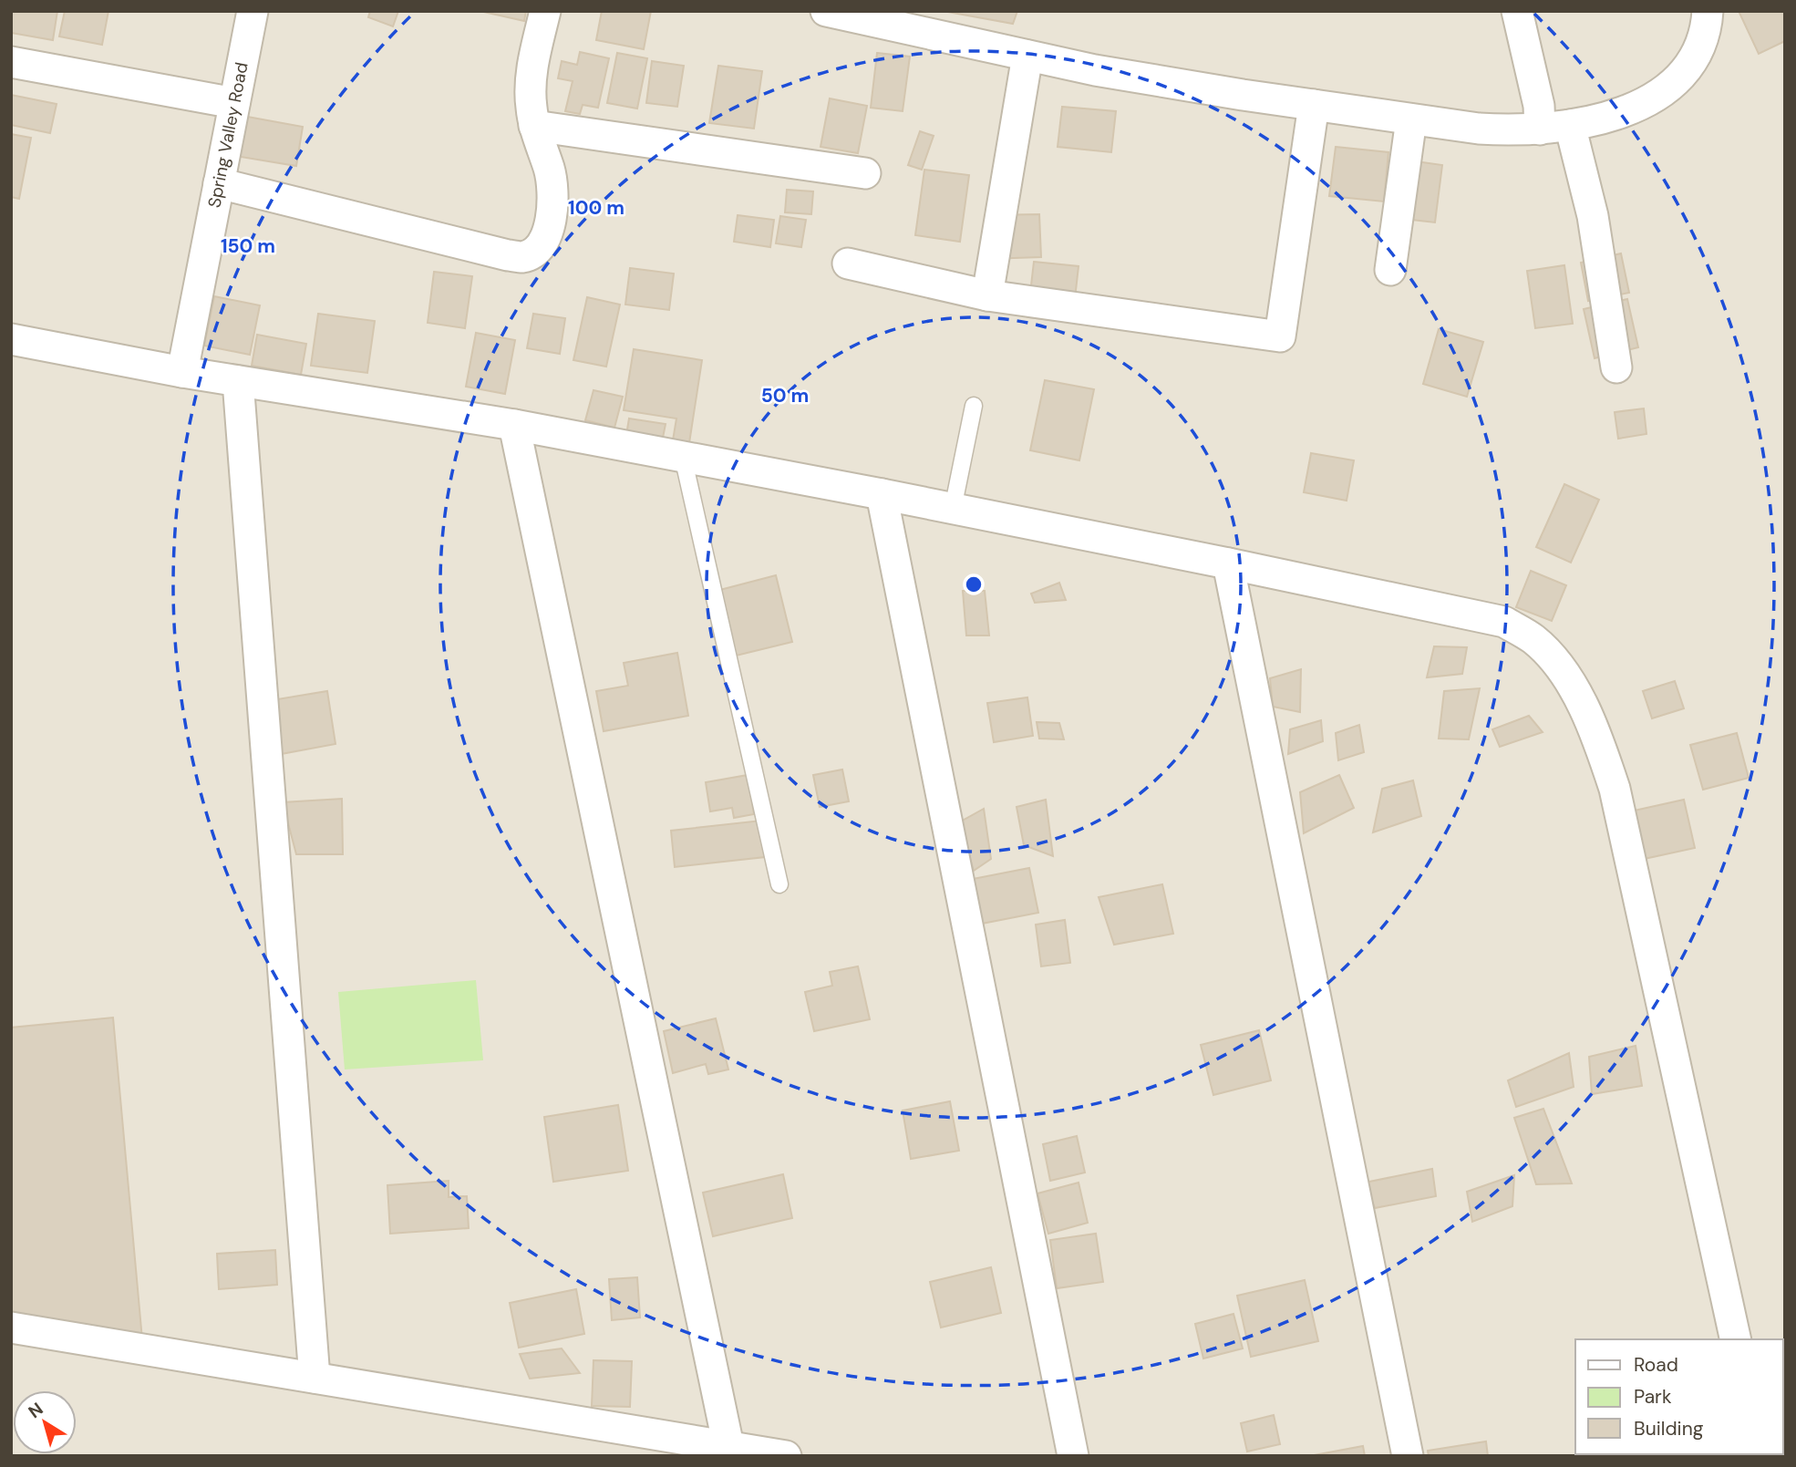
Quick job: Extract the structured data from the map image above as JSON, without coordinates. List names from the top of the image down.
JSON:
{
  "streets": {
    "street": ["Spring Valley Road"]
  },
  "legend": ["Road", "Park", "Building"],
  "north": "top left",
  "rings": ["100 m", "150 m", "50 m"]
}
